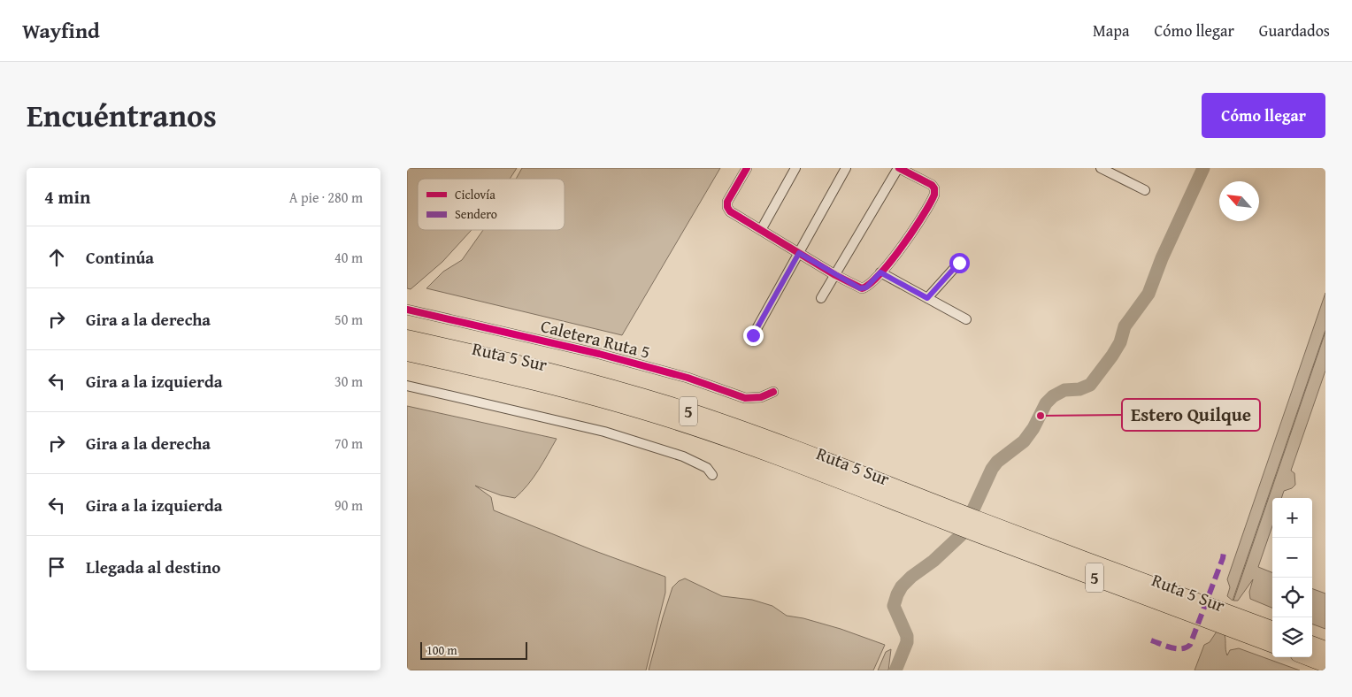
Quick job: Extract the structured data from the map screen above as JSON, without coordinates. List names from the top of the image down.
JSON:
{
  "streets": {
    "highway": ["Ruta 5 Sur", "5"],
    "street": ["Caletera Ruta 5"]
  },
  "places": ["Estero Quilque"],
  "legend": ["Ciclovía", "Sendero"],
  "scale_bar": "100 m",
  "north": "top left",
  "page": {
    "header": "Wayfind",
    "nav": ["Mapa", "Cómo llegar", "Guardados"],
    "title": "Encuéntranos",
    "buttons": "Cómo llegar",
    "heading": ["4 min", "A pie · 280 m"],
    "list": [
      ["Continúa", "40 m"],
      ["Gira a la derecha", "50 m"],
      ["Gira a la izquierda", "30 m"],
      ["Gira a la derecha", "70 m"],
      ["Gira a la izquierda", "90 m"],
      "Llegada al destino"
    ],
    "map_buttons": ["+", "−"],
    "scale": "100 m"
  }
}
